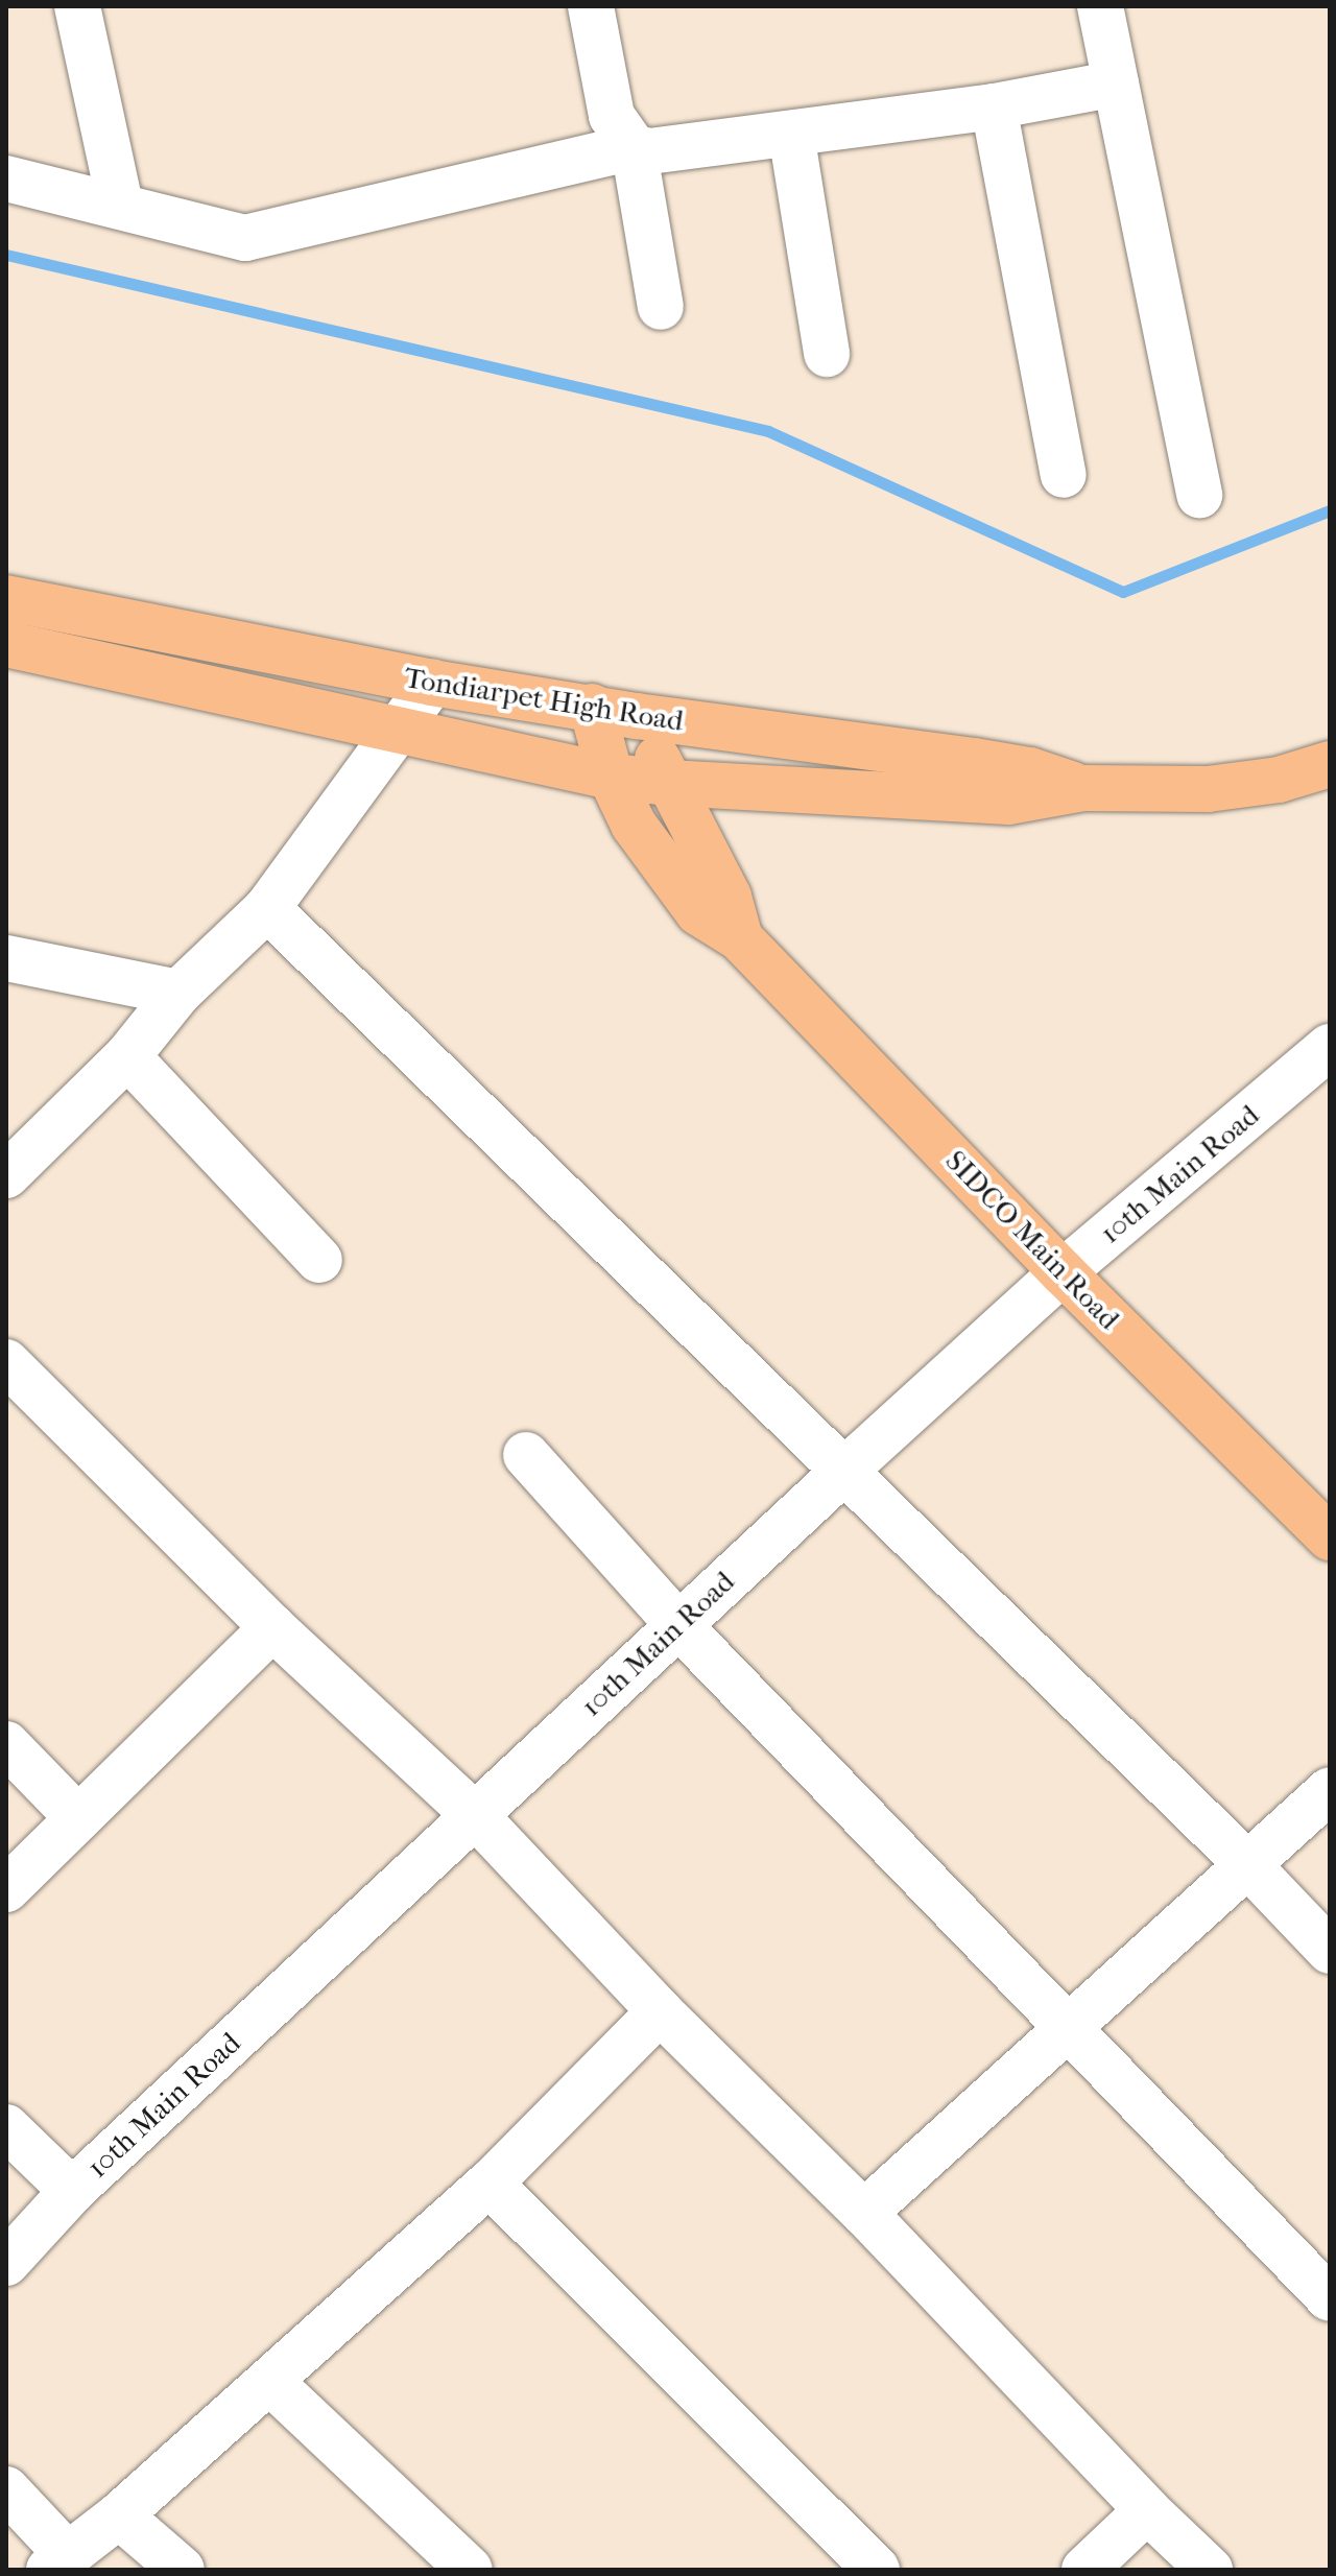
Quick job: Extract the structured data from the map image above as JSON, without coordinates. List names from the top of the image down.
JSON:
{
  "streets": {
    "main road": ["Tondiarpet High Road", "SIDCO Main Road"],
    "street": ["10th Main Road"]
  },
  "crossings": [
    ["Tondiarpet High Road", "SIDCO Main Road"],
    ["10th Main Road", "SIDCO Main Road"]
  ]
}
